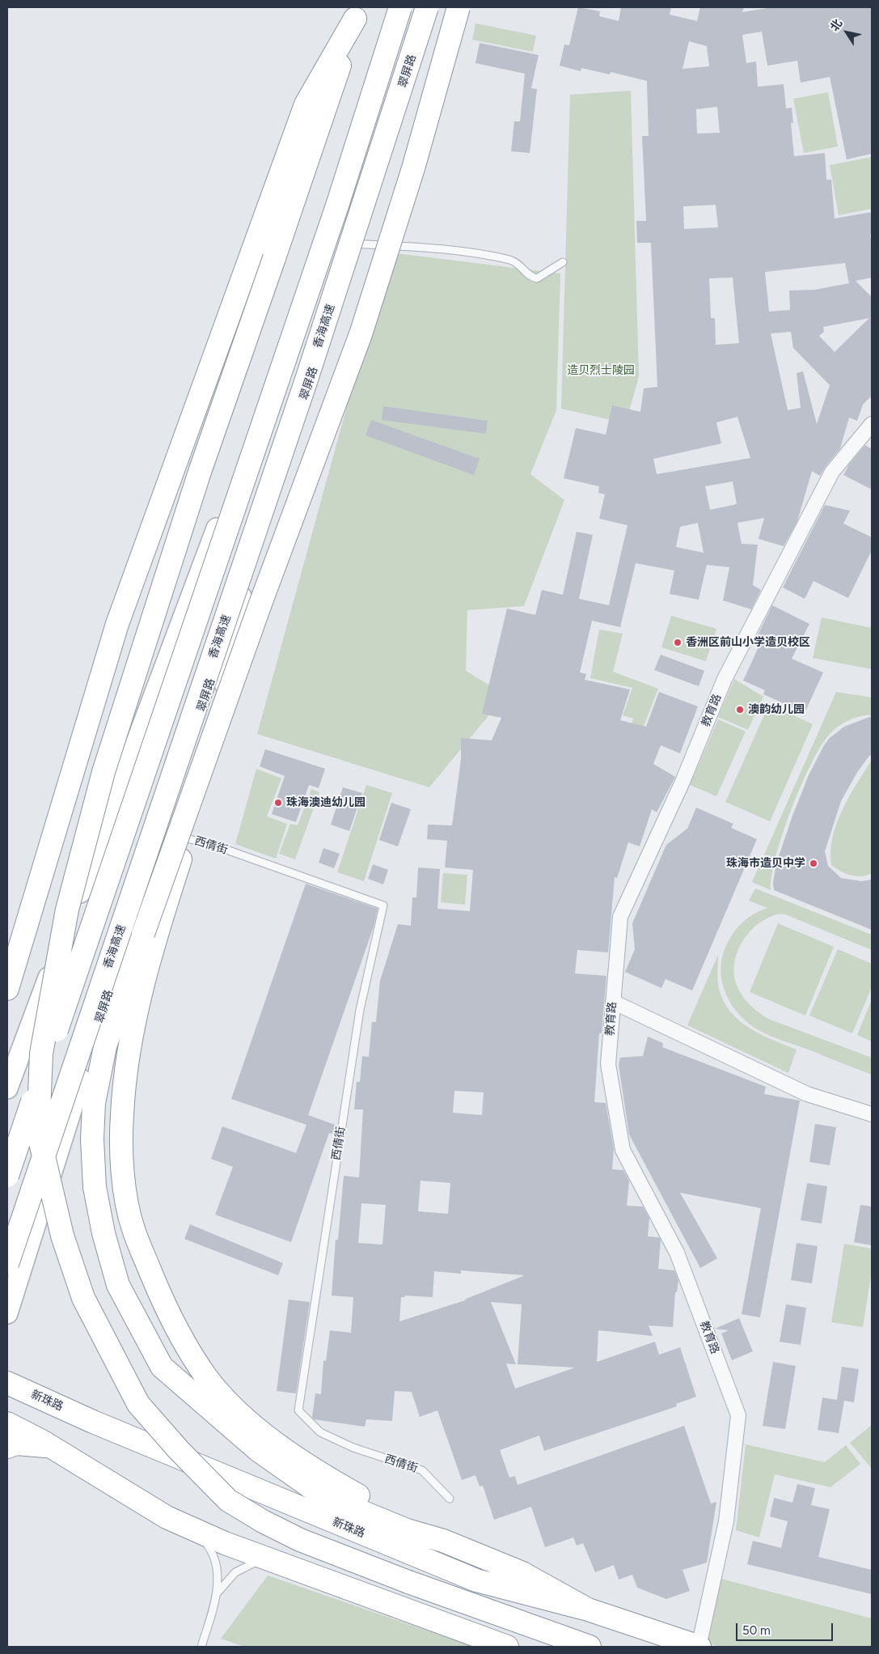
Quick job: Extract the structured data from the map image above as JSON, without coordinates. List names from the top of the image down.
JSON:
{
  "streets": {
    "highway": ["香海高速", "新珠路"],
    "main road": ["翠屏路"],
    "street": ["教育路"],
    "lane": ["西倩街"]
  },
  "crossings": [
    ["翠屏路", "香海高速"],
    ["教育路", "新珠路"]
  ],
  "parks": ["造贝烈士陵园"],
  "places": [
    "香洲区前山小学造贝校区",
    "澳韵幼儿园",
    "珠海澳迪幼儿园",
    "珠海市造贝中学"
  ],
  "scale_bar": "50 m",
  "north": "top left"
}
